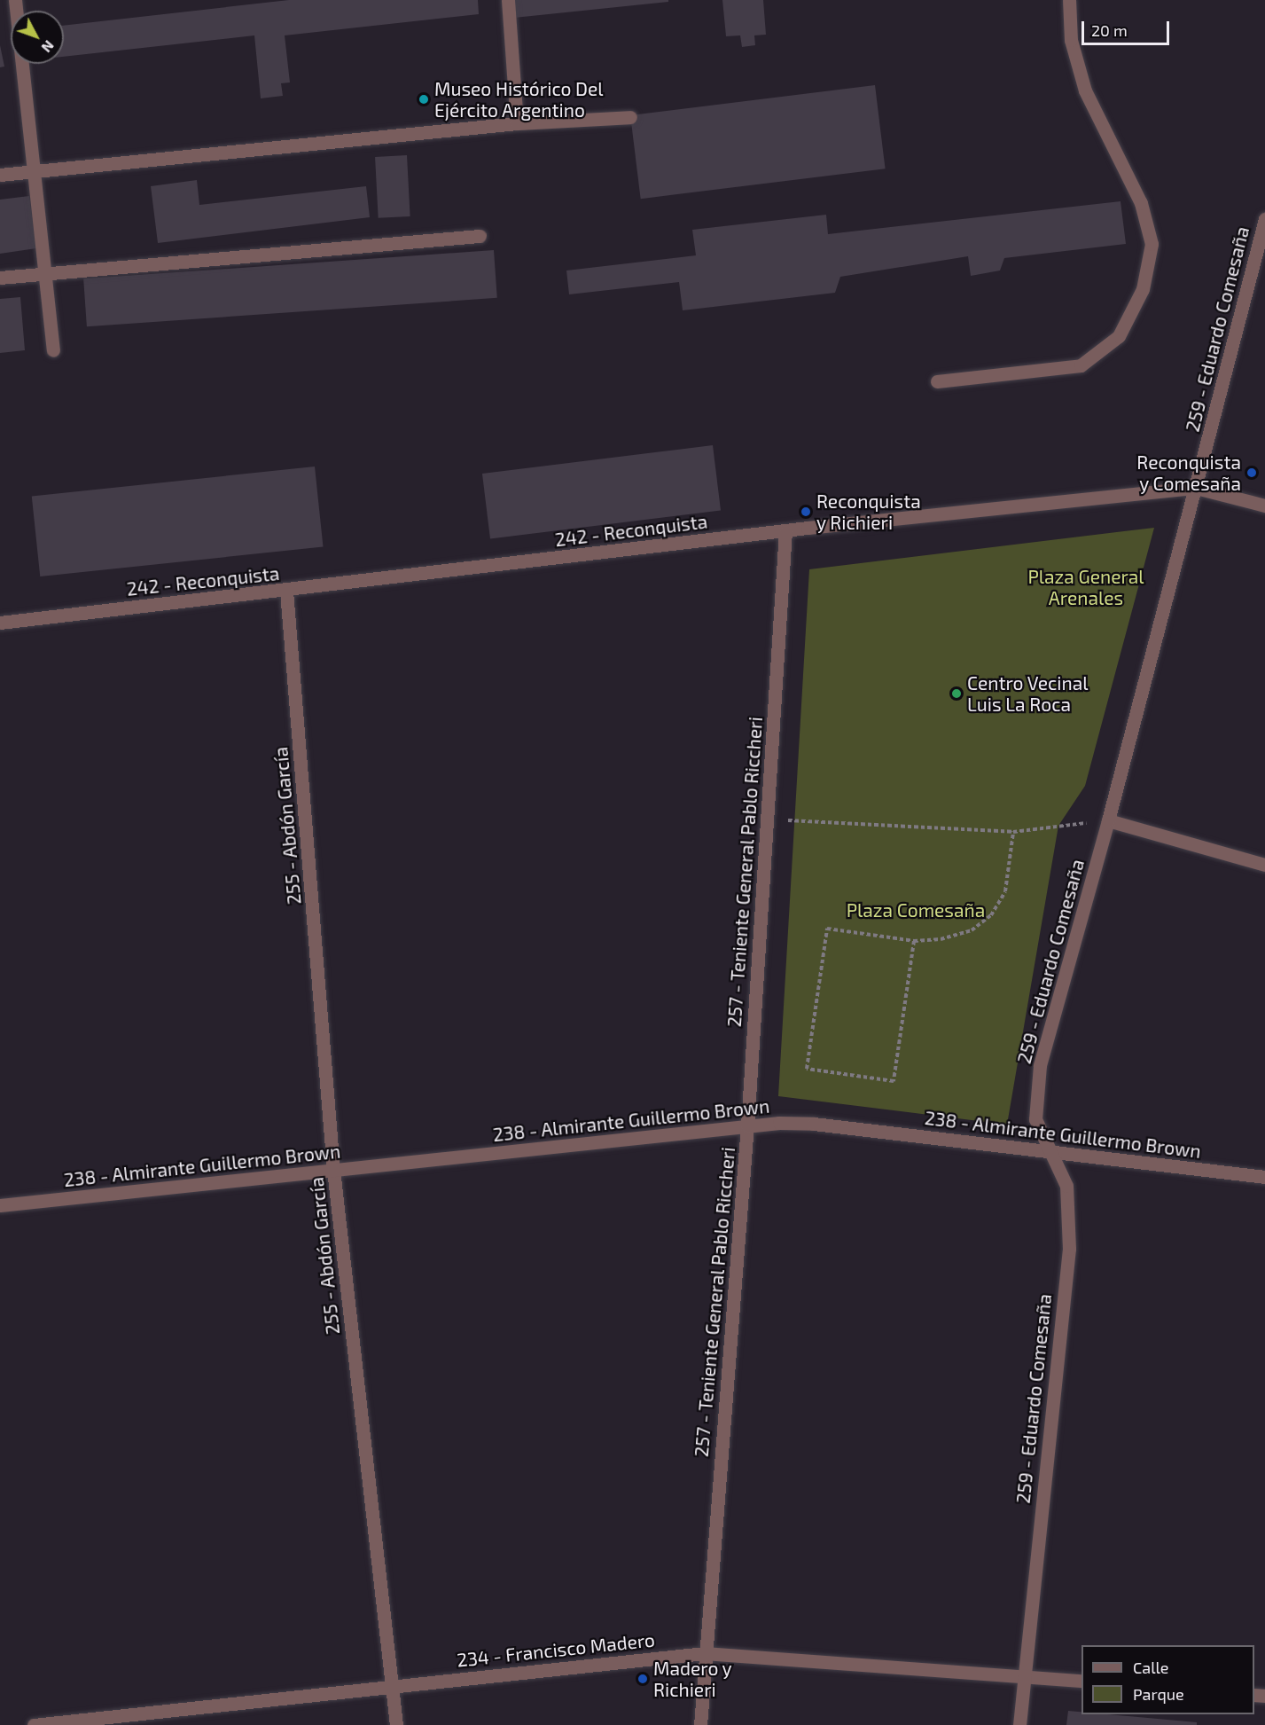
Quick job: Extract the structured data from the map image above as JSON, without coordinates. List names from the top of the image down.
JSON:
{
  "streets": {
    "street": [
      "259 - Eduardo Comesaña",
      "242 - Reconquista",
      "255 - Abdón García",
      "257 - Teniente General Pablo Riccheri",
      "238 - Almirante Guillermo Brown",
      "234 - Francisco Madero"
    ]
  },
  "crossings": [
    ["259 - Eduardo Comesaña", "242 - Reconquista"],
    ["259 - Eduardo Comesaña", "238 - Almirante Guillermo Brown"],
    ["259 - Eduardo Comesaña", "234 - Francisco Madero"],
    ["242 - Reconquista", "255 - Abdón García"],
    ["242 - Reconquista", "257 - Teniente General Pablo Riccheri"],
    ["255 - Abdón García", "238 - Almirante Guillermo Brown"],
    ["255 - Abdón García", "234 - Francisco Madero"],
    ["257 - Teniente General Pablo Riccheri", "238 - Almirante Guillermo Brown"],
    ["257 - Teniente General Pablo Riccheri", "234 - Francisco Madero"]
  ],
  "parks": ["Plaza General Arenales", "Plaza Comesaña"],
  "places": [
    "Museo Histórico Del Ejército Argentino",
    "Reconquista y Comesaña",
    "Reconquista y Richieri",
    "Centro Vecinal Luis La Roca",
    "Madero y Richieri"
  ],
  "legend": ["Calle", "Parque"],
  "scale_bar": "20 m",
  "north": "bottom right"
}
